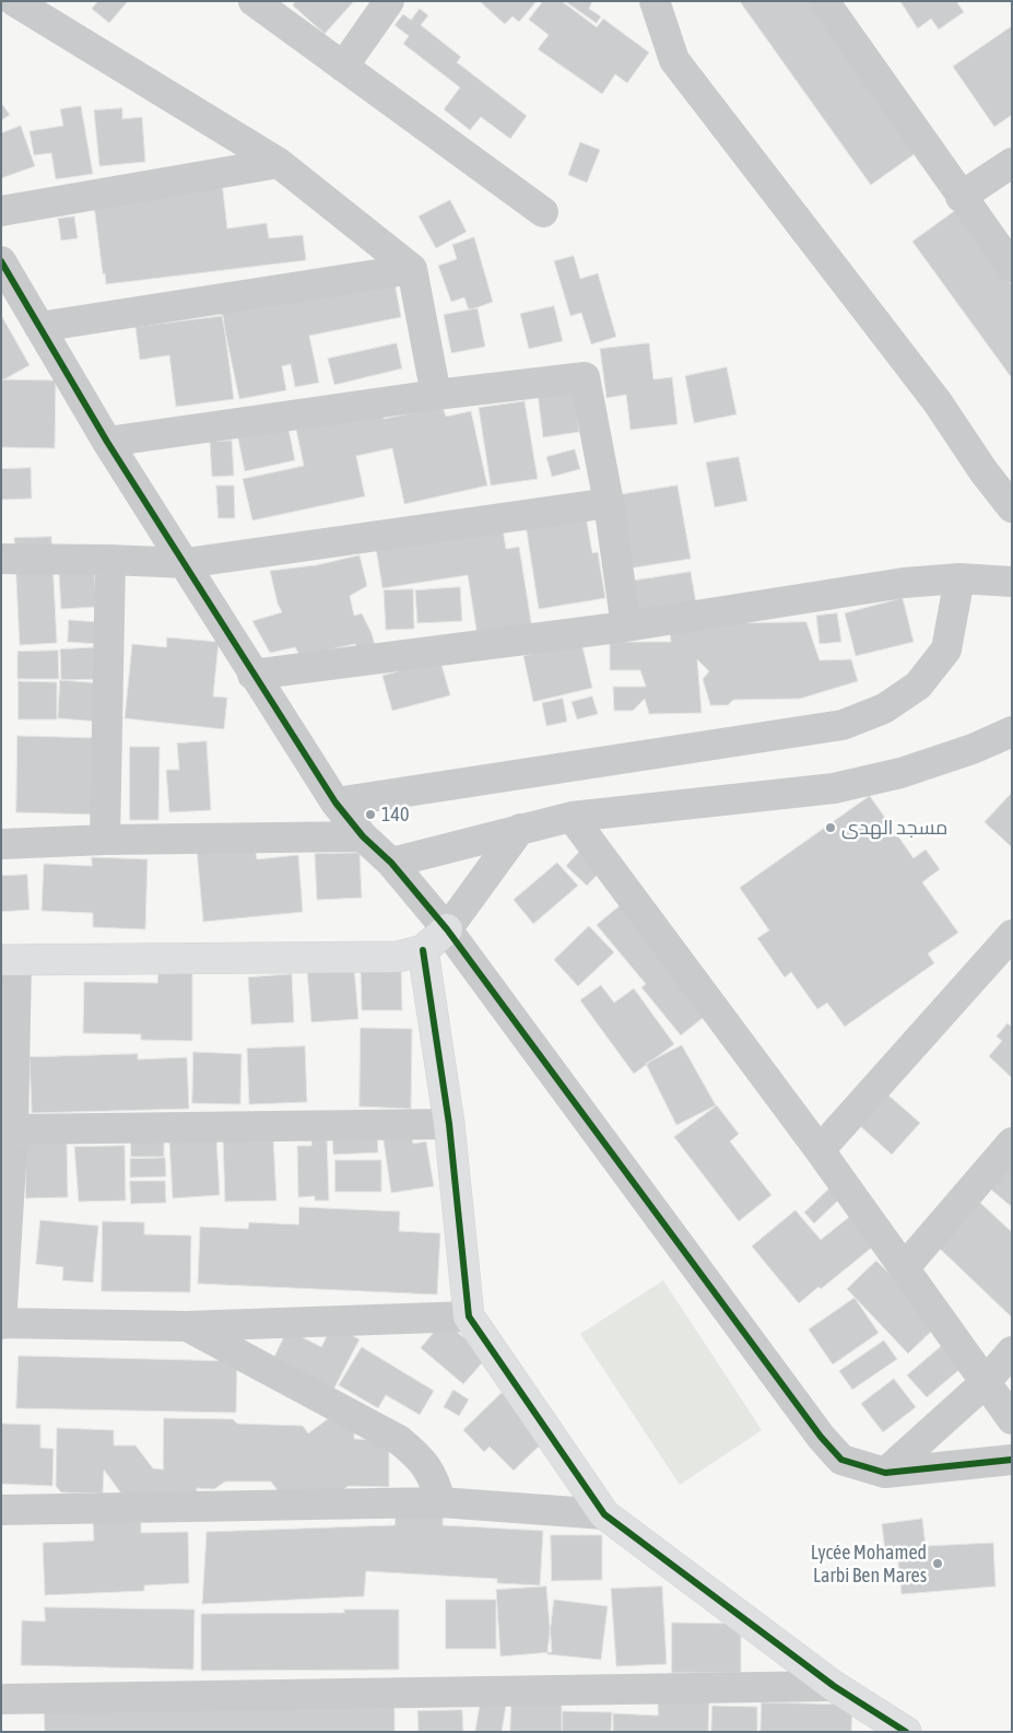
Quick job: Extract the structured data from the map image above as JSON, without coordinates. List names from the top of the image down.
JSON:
{
  "places": ["140", "مسجد الهدى", "Lycée Mohamed Larbi Ben Mares"]
}
